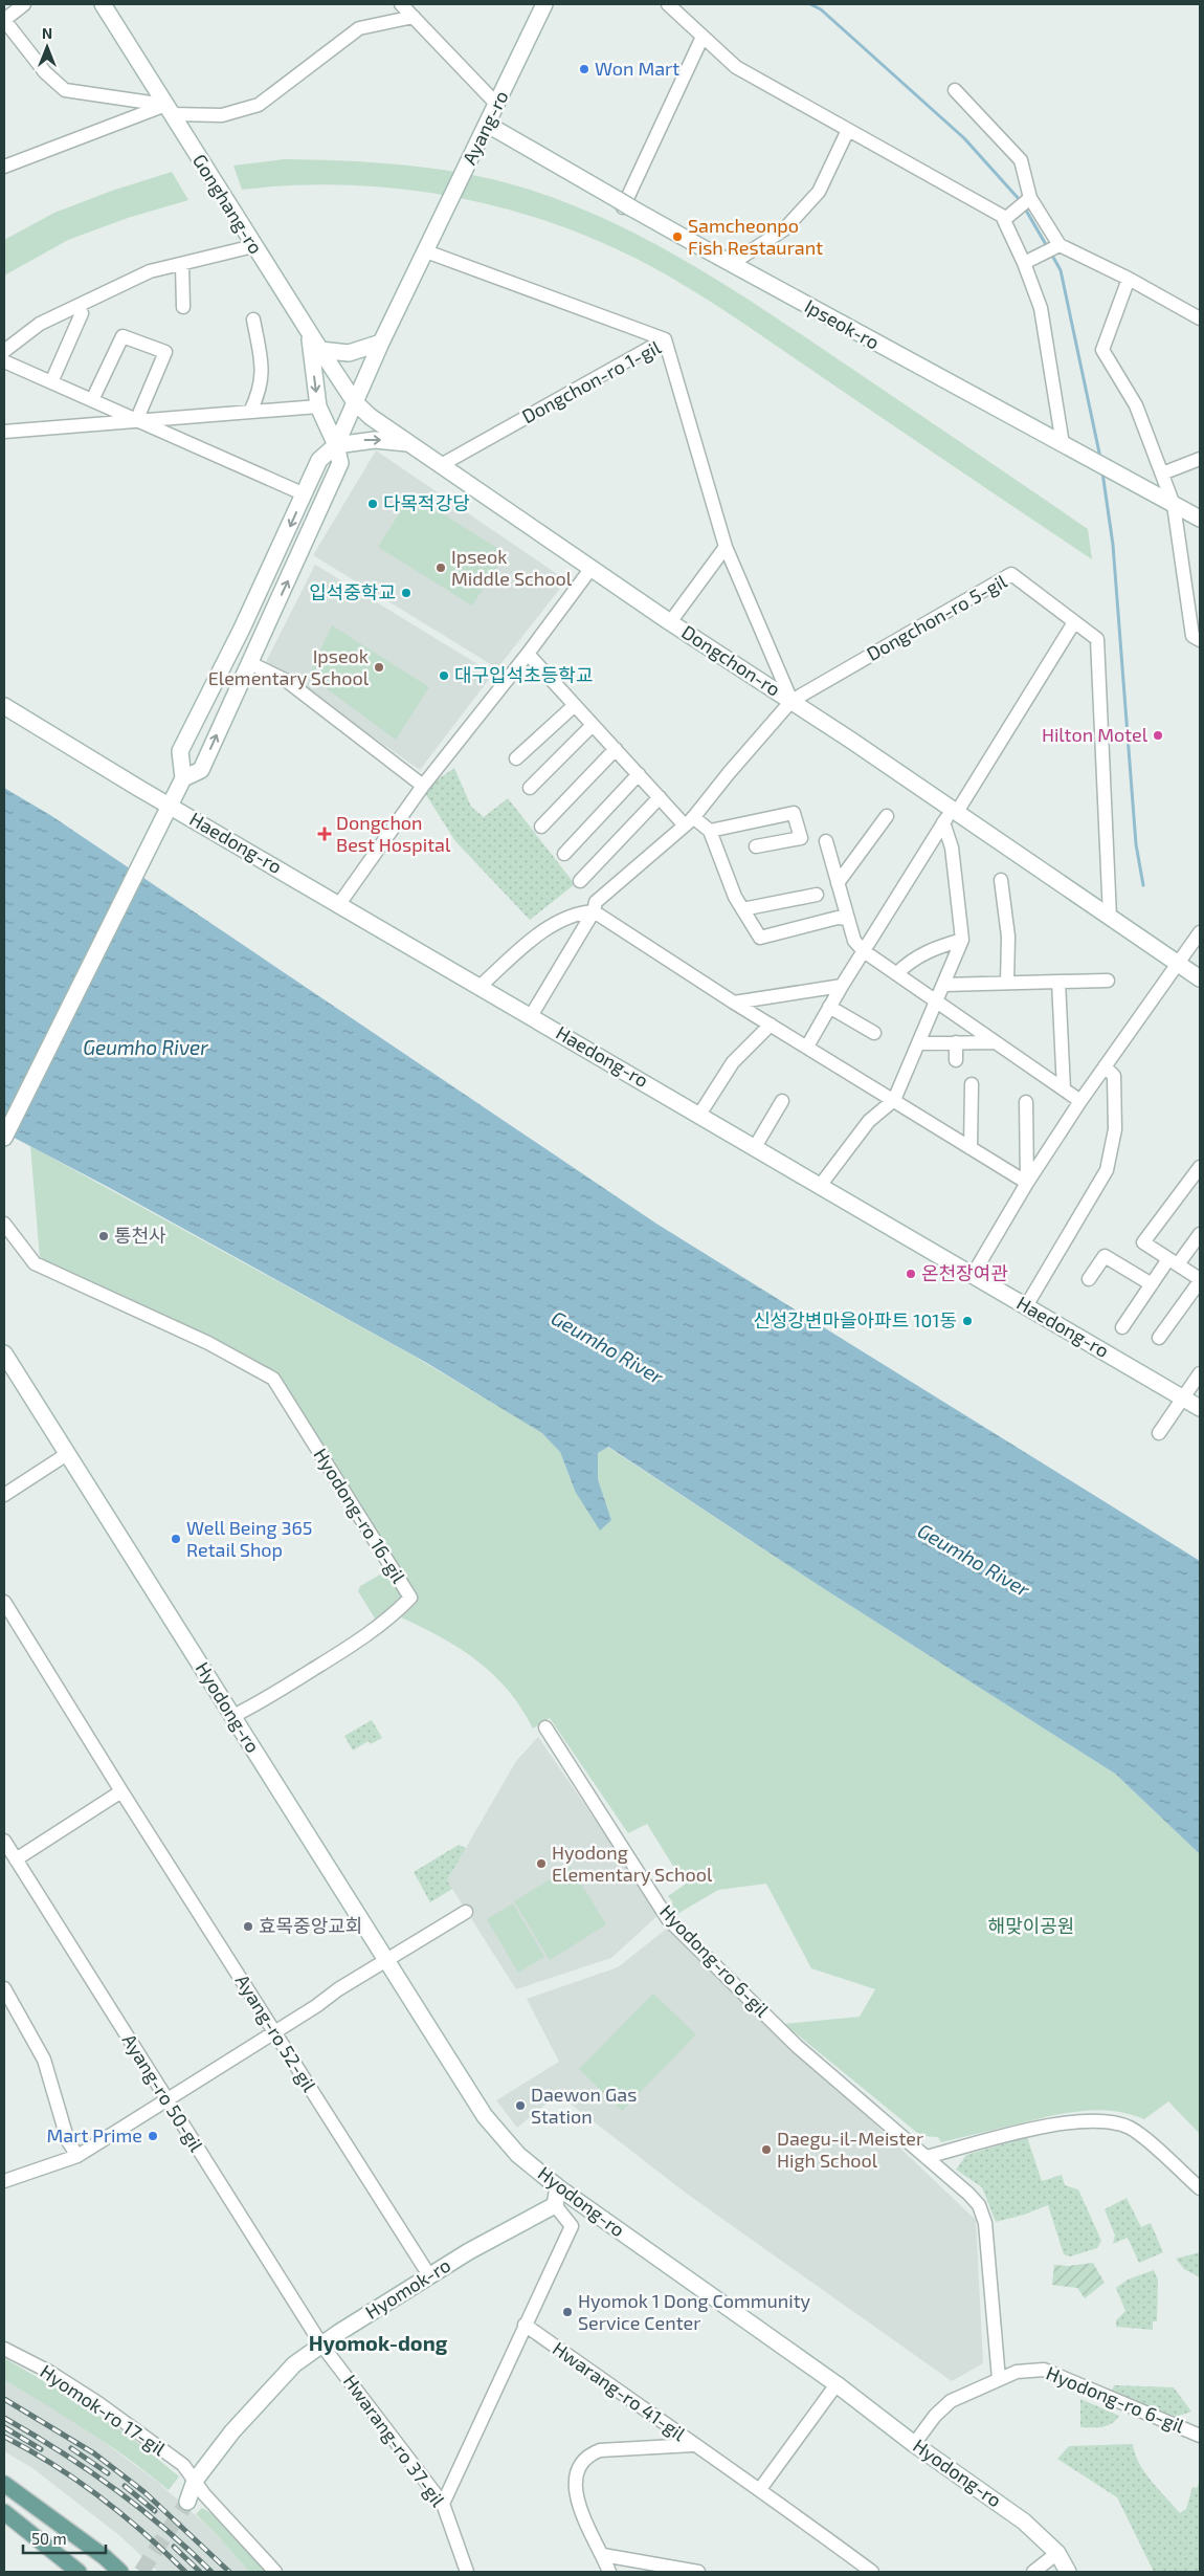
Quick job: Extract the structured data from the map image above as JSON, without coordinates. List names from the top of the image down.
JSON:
{
  "streets": {
    "main road": [
      "Ayang-ro",
      "Gonghang-ro",
      "Ipseok-ro",
      "Dongchon-ro",
      "Haedong-ro",
      "Hyodong-ro",
      "Hyomok-ro"
    ],
    "street": [
      "Dongchon-ro 1-gil",
      "Dongchon-ro 5-gil",
      "Hyodong-ro 16-gil",
      "Hyodong-ro 6-gil",
      "Ayang-ro 52-gil",
      "Ayang-ro 50-gil",
      "Hwarang-ro 41-gil",
      "Hyomok-ro 17-gil",
      "Hwarang-ro 37-gil"
    ]
  },
  "crossings": [
    ["Ayang-ro", "Gonghang-ro"],
    ["Ayang-ro", "Ipseok-ro"],
    ["Ayang-ro", "Dongchon-ro"],
    ["Gonghang-ro", "Dongchon-ro"],
    ["Dongchon-ro 1-gil", "Dongchon-ro 5-gil"],
    ["Dongchon-ro 1-gil", "Dongchon-ro"],
    ["Dongchon-ro 5-gil", "Dongchon-ro"],
    ["Hyodong-ro 16-gil", "Hyodong-ro"],
    ["Hyodong-ro", "Hyodong-ro 6-gil"],
    ["Hyodong-ro", "Hyomok-ro"],
    ["Hyodong-ro", "Hwarang-ro 41-gil"],
    ["Ayang-ro 52-gil", "Hyomok-ro"],
    ["Ayang-ro 50-gil", "Hyomok-ro"],
    ["Ayang-ro 50-gil", "Hwarang-ro 37-gil"],
    ["Hyomok-ro", "Hyomok-ro 17-gil"],
    ["Hyomok-ro", "Hwarang-ro 37-gil"]
  ],
  "districts": ["Hyomok-dong"],
  "water": ["Geumho River"],
  "parks": ["해맞이공원"],
  "places": {
    "other": [
      "Won Mart",
      "Samcheonpo Fish Restaurant",
      "다목적강당",
      "Ipseok Middle School",
      "입석중학교",
      "Ipseok Elementary School",
      "대구입석초등학교",
      "Hilton Motel",
      "통천사",
      "온천장여관",
      "신성강변마을아파트 101동",
      "Well Being 365 Retail Shop",
      "Hyodong Elementary School",
      "효목중앙교회",
      "Daewon Gas Station",
      "Mart Prime",
      "Daegu-il-Meister High School",
      "Hyomok 1 Dong Community Service Center"
    ],
    "health": ["Dongchon Best Hospital"]
  },
  "scale_bar": "50 m",
  "north": "top"
}
